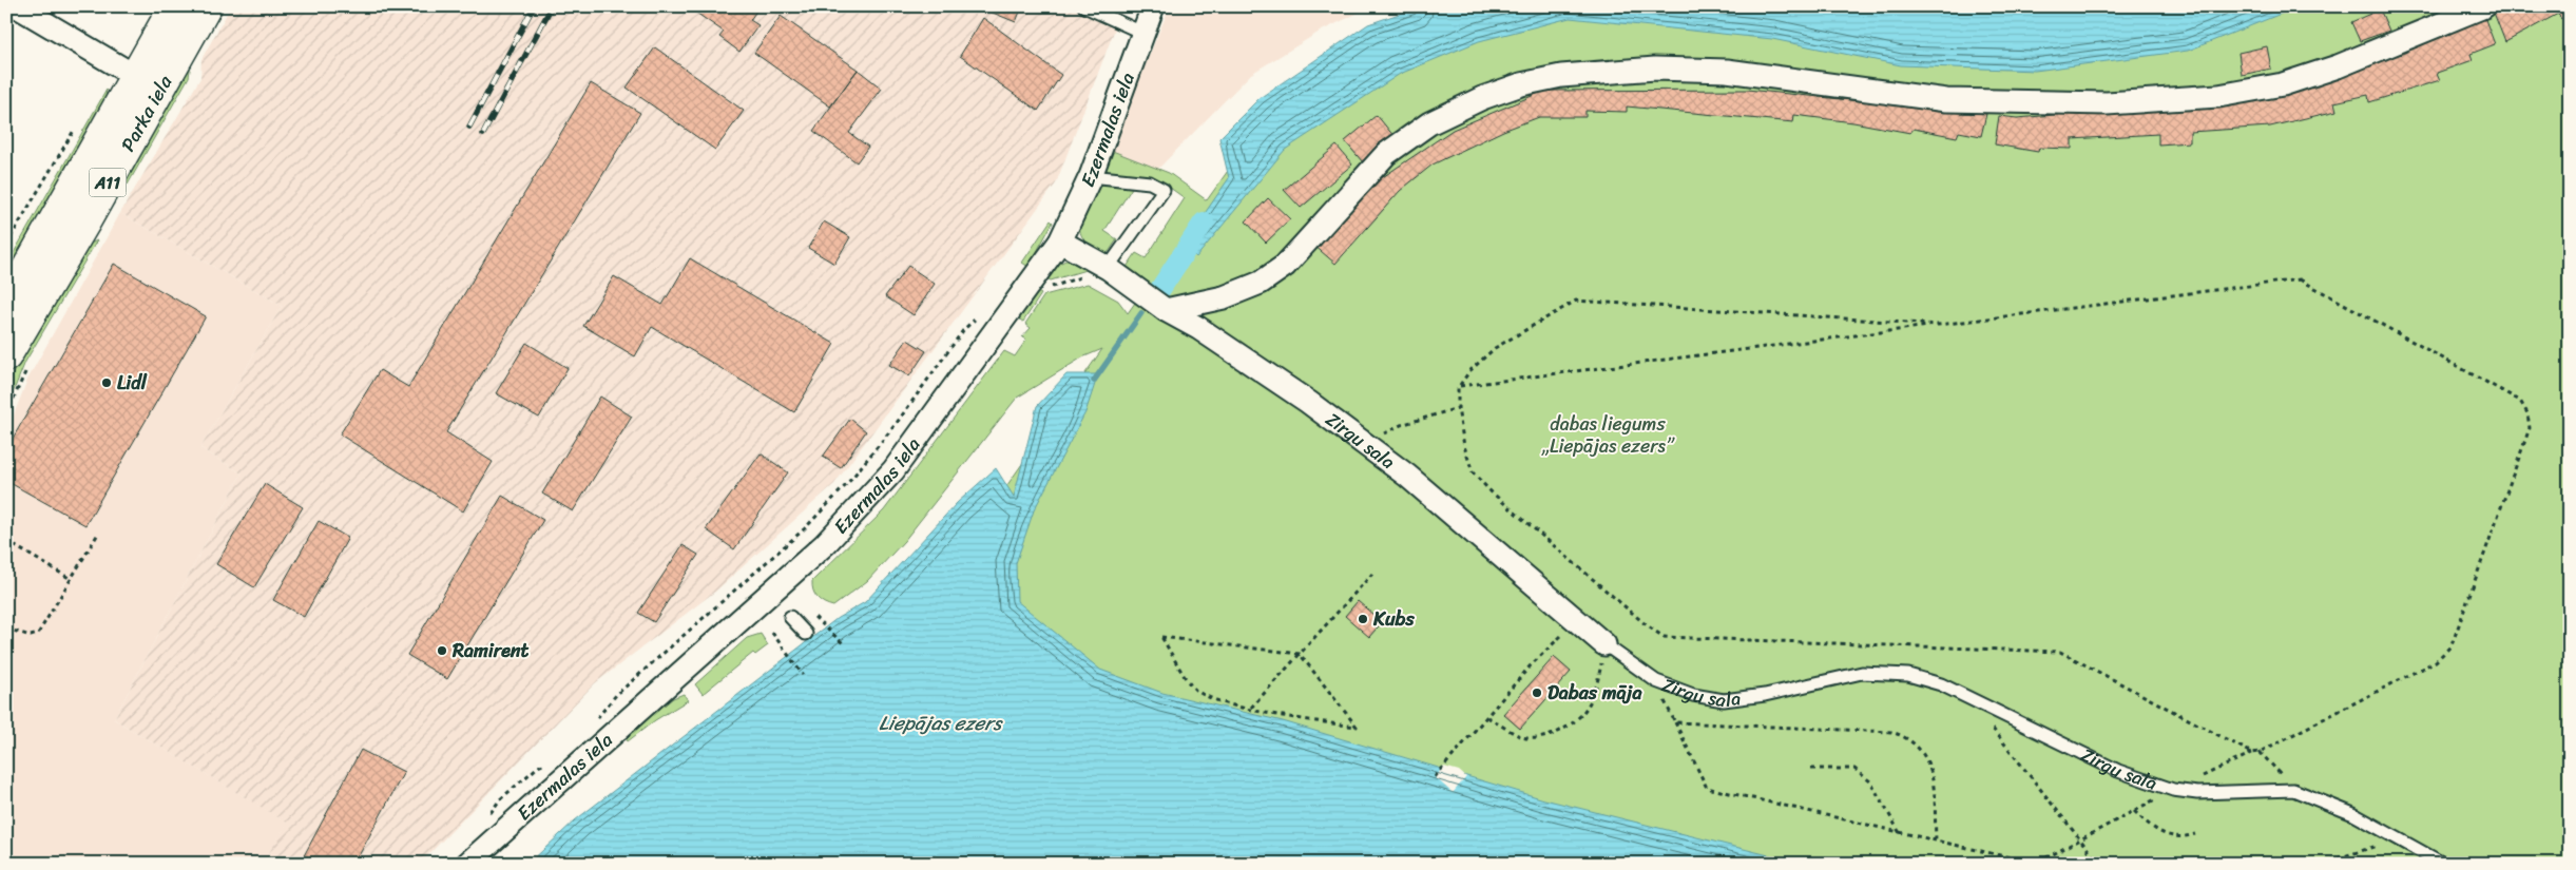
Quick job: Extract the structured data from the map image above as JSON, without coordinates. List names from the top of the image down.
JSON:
{
  "streets": {
    "highway": ["Parka iela", "A11"],
    "street": ["Ezermalas iela", "Zirgu sala"]
  },
  "crossings": [
    ["Ezermalas iela", "Zirgu sala"]
  ],
  "water": ["Liepājas ezers"],
  "parks": ["dabas liegums „Liepājas ezers”"],
  "places": [
    "Lidl",
    "Kubs",
    "Ramirent",
    "Dabas māja"
  ]
}
